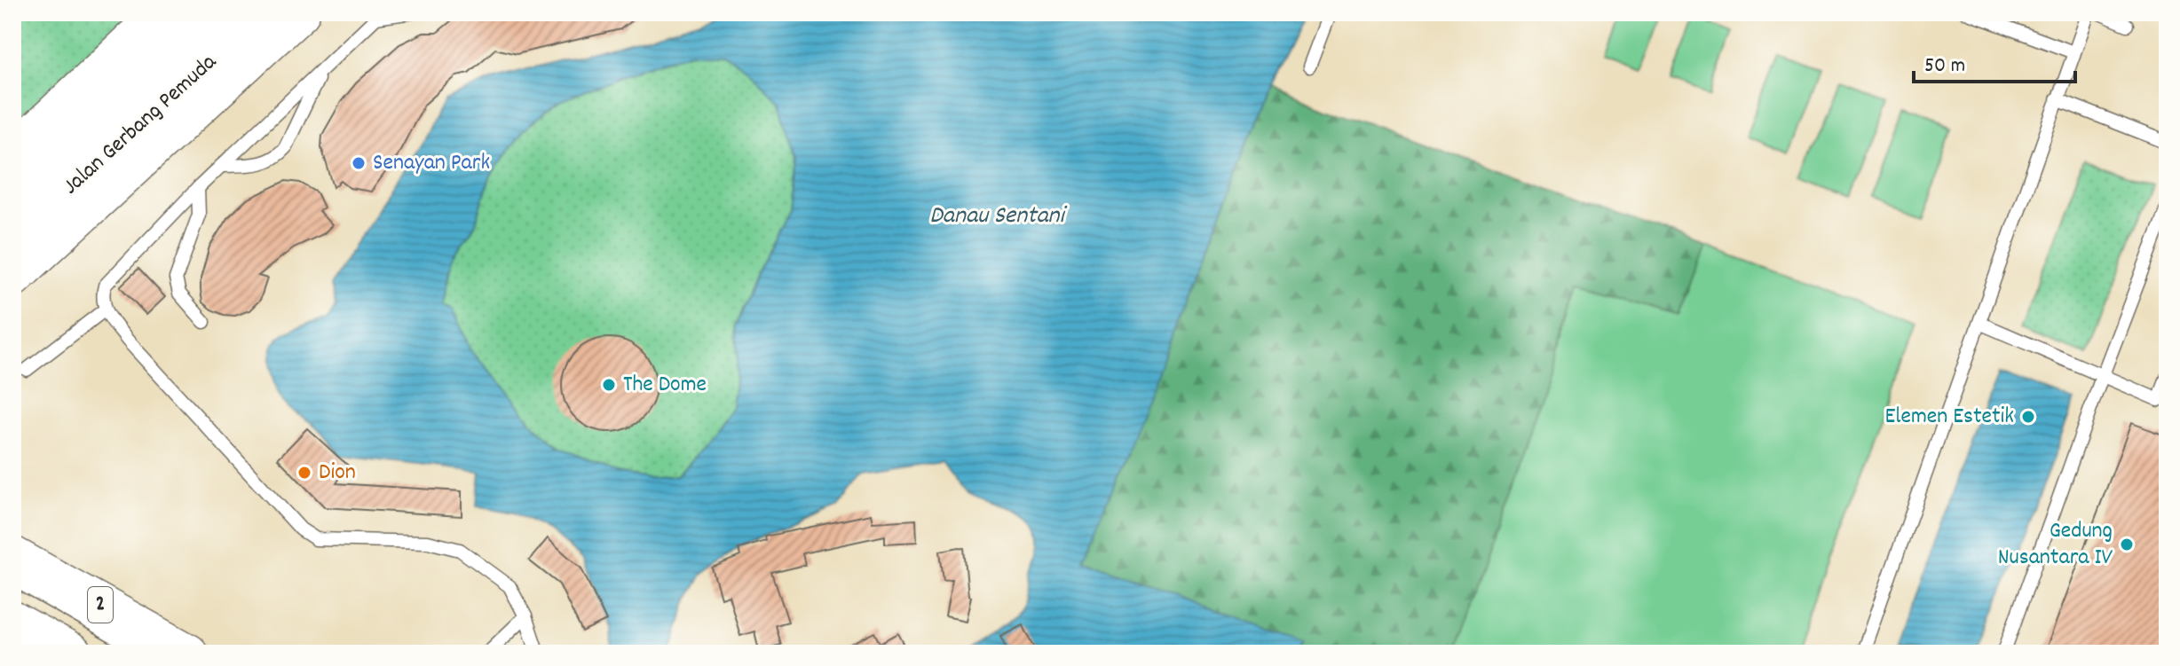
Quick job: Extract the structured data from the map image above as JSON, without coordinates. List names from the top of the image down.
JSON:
{
  "streets": {
    "main road": ["Jalan Gerbang Pemuda", "2"]
  },
  "water": ["Danau Sentani"],
  "places": [
    "Senayan Park",
    "The Dome",
    "Elemen Estetik",
    "Dion",
    "Gedung Nusantara IV"
  ],
  "scale_bar": "50 m"
}
